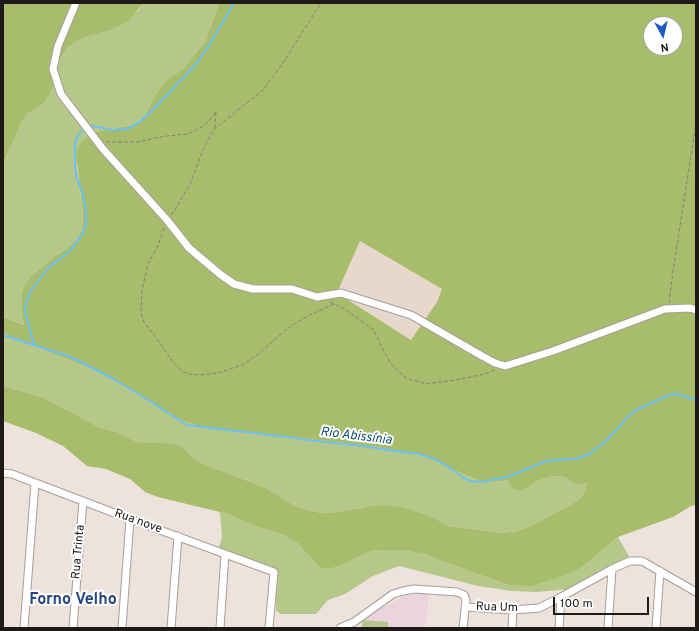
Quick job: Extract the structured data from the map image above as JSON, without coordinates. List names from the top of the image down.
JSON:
{
  "streets": {
    "street": ["Rua nove", "Rua Trinta", "Rua Um"]
  },
  "crossings": [
    ["Rua nove", "Rua Trinta"]
  ],
  "districts": ["Forno Velho"],
  "water": ["Rio Abissínia"],
  "scale_bar": "100 m",
  "north": "bottom"
}
